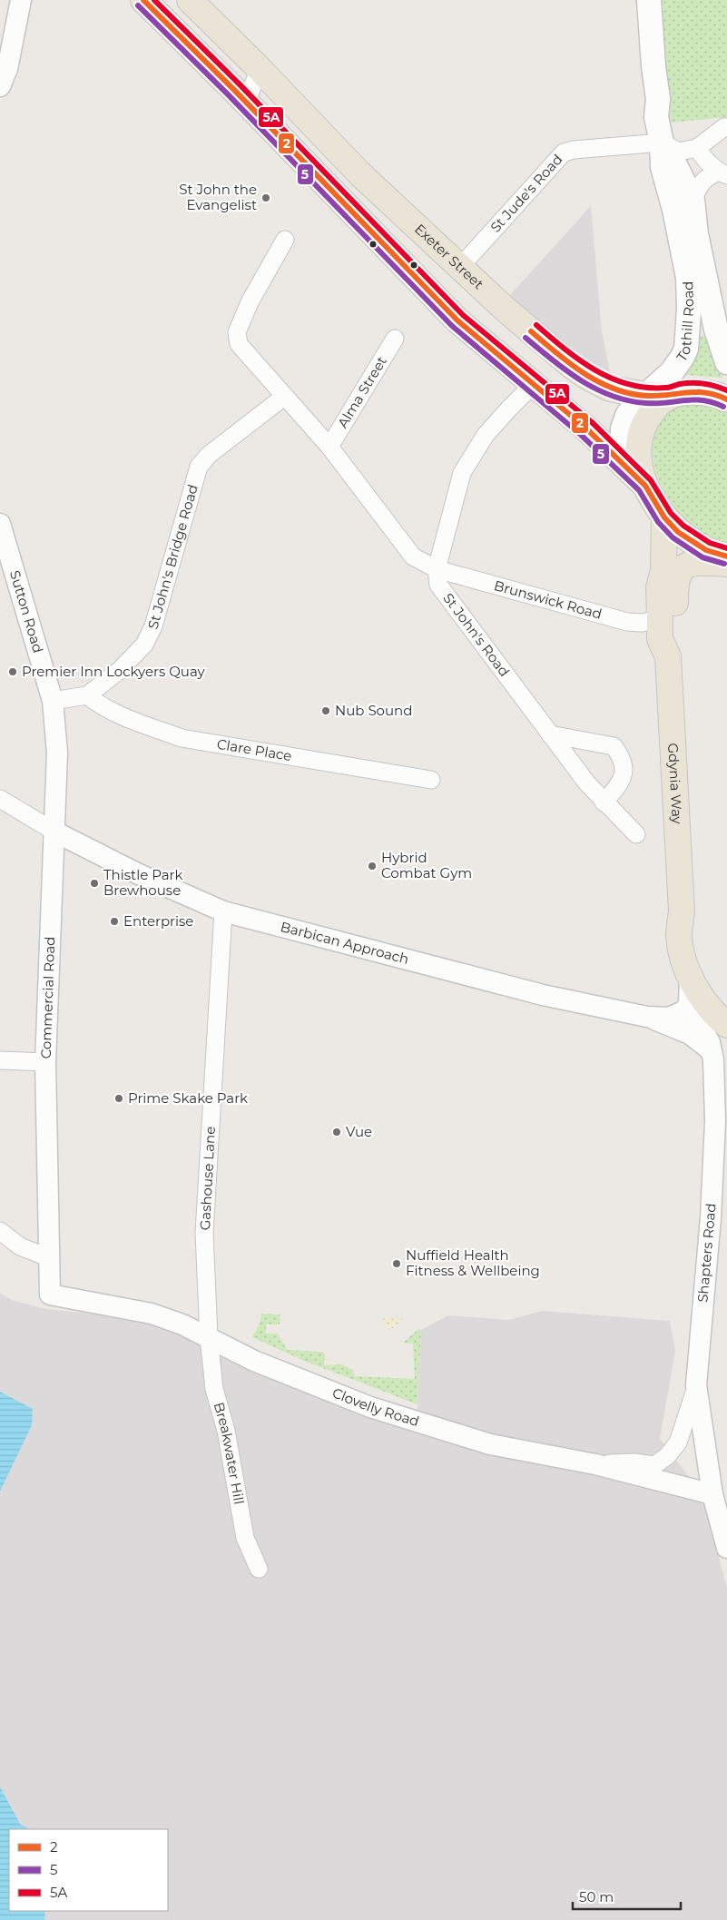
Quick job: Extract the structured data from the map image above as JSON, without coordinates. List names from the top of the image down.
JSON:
{
  "streets": {
    "main road": ["Exeter Street", "Tothill Road", "Gdynia Way"],
    "street": [
      "St Jude's Road",
      "Alma Street",
      "St John's Bridge Road",
      "Brunswick Road",
      "Sutton Road",
      "St John's Road",
      "Clare Place",
      "Barbican Approach",
      "Commercial Road",
      "Gashouse Lane",
      "Shapters Road",
      "Clovelly Road",
      "Breakwater Hill"
    ]
  },
  "crossings": [
    ["St Jude's Road", "Exeter Street"],
    ["St Jude's Road", "Tothill Road"],
    ["Exeter Street", "Tothill Road"],
    ["St John's Bridge Road", "Sutton Road"],
    ["St John's Bridge Road", "Clare Place"],
    ["St John's Bridge Road", "Commercial Road"],
    ["Brunswick Road", "St John's Road"],
    ["Brunswick Road", "Gdynia Way"],
    ["Sutton Road", "Commercial Road"],
    ["Barbican Approach", "Commercial Road"],
    ["Barbican Approach", "Gashouse Lane"],
    ["Barbican Approach", "Shapters Road"],
    ["Commercial Road", "Clovelly Road"],
    ["Gashouse Lane", "Clovelly Road"],
    ["Gashouse Lane", "Breakwater Hill"],
    ["Shapters Road", "Clovelly Road"],
    ["Clovelly Road", "Breakwater Hill"]
  ],
  "places": [
    "St John the Evangelist",
    "Premier Inn Lockyers Quay",
    "Nub Sound",
    "Hybrid Combat Gym",
    "Thistle Park Brewhouse",
    "Enterprise",
    "Prime Skake Park",
    "Vue",
    "Nuffield Health Fitness & Wellbeing"
  ],
  "lines": ["transit line 2", "transit line 5A", "transit line 5"],
  "legend": ["2", "5", "5A"],
  "scale_bar": "50 m"
}
